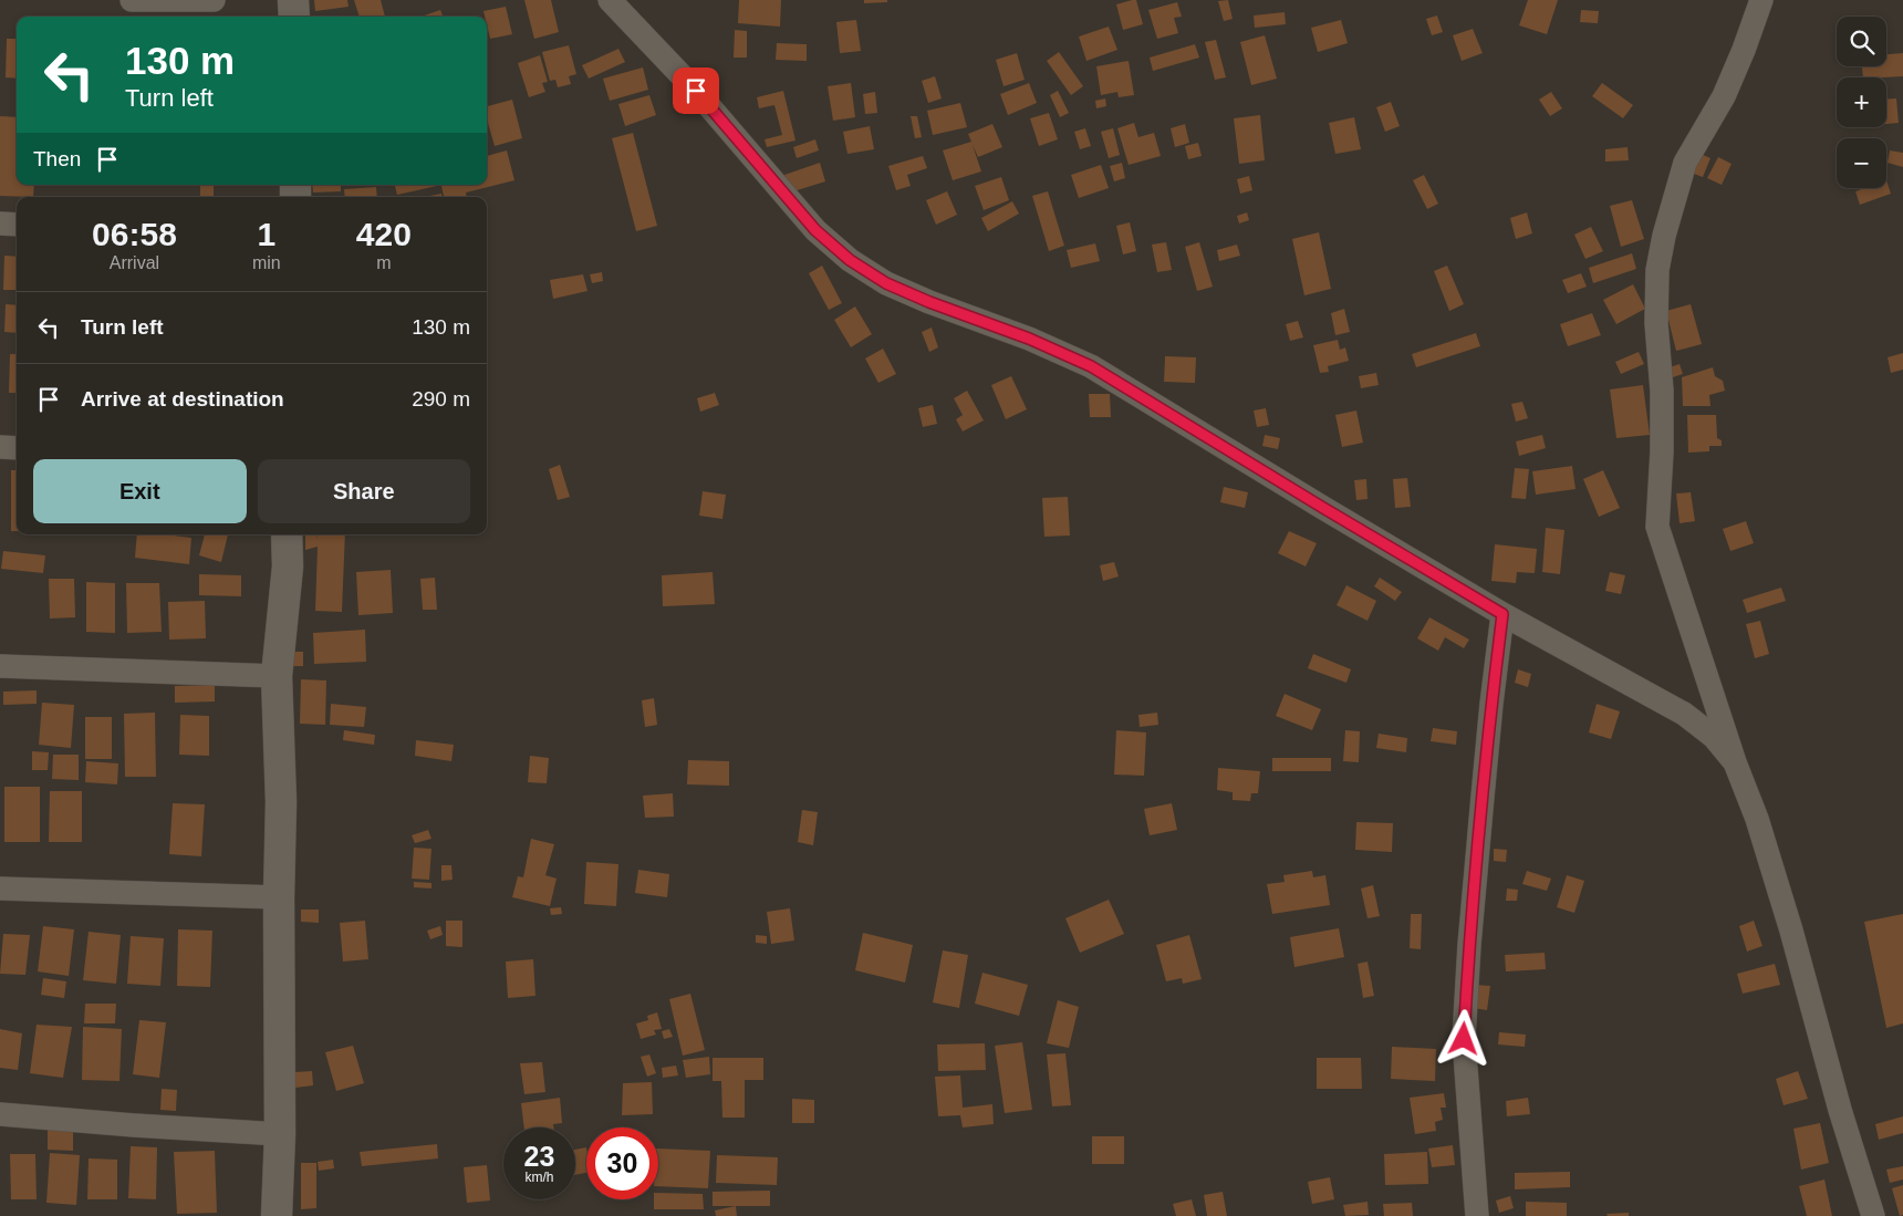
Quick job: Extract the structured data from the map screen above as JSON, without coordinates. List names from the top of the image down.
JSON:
{
  "page": {
    "map_buttons": ["+", "−"],
    "turn": ["130 m", "Turn left"],
    "then": "Then",
    "eta": [
      "06:58",
      "Arrival",
      "1",
      "min",
      "420",
      "m"
    ],
    "list": [
      {
        "name": "Turn left",
        "value": "130 m"
      },
      {
        "name": "Arrive at destination",
        "value": "290 m"
      }
    ],
    "buttons": ["Exit", "Share"],
    "speed": "23 km/h",
    "limit": "30"
  }
}
